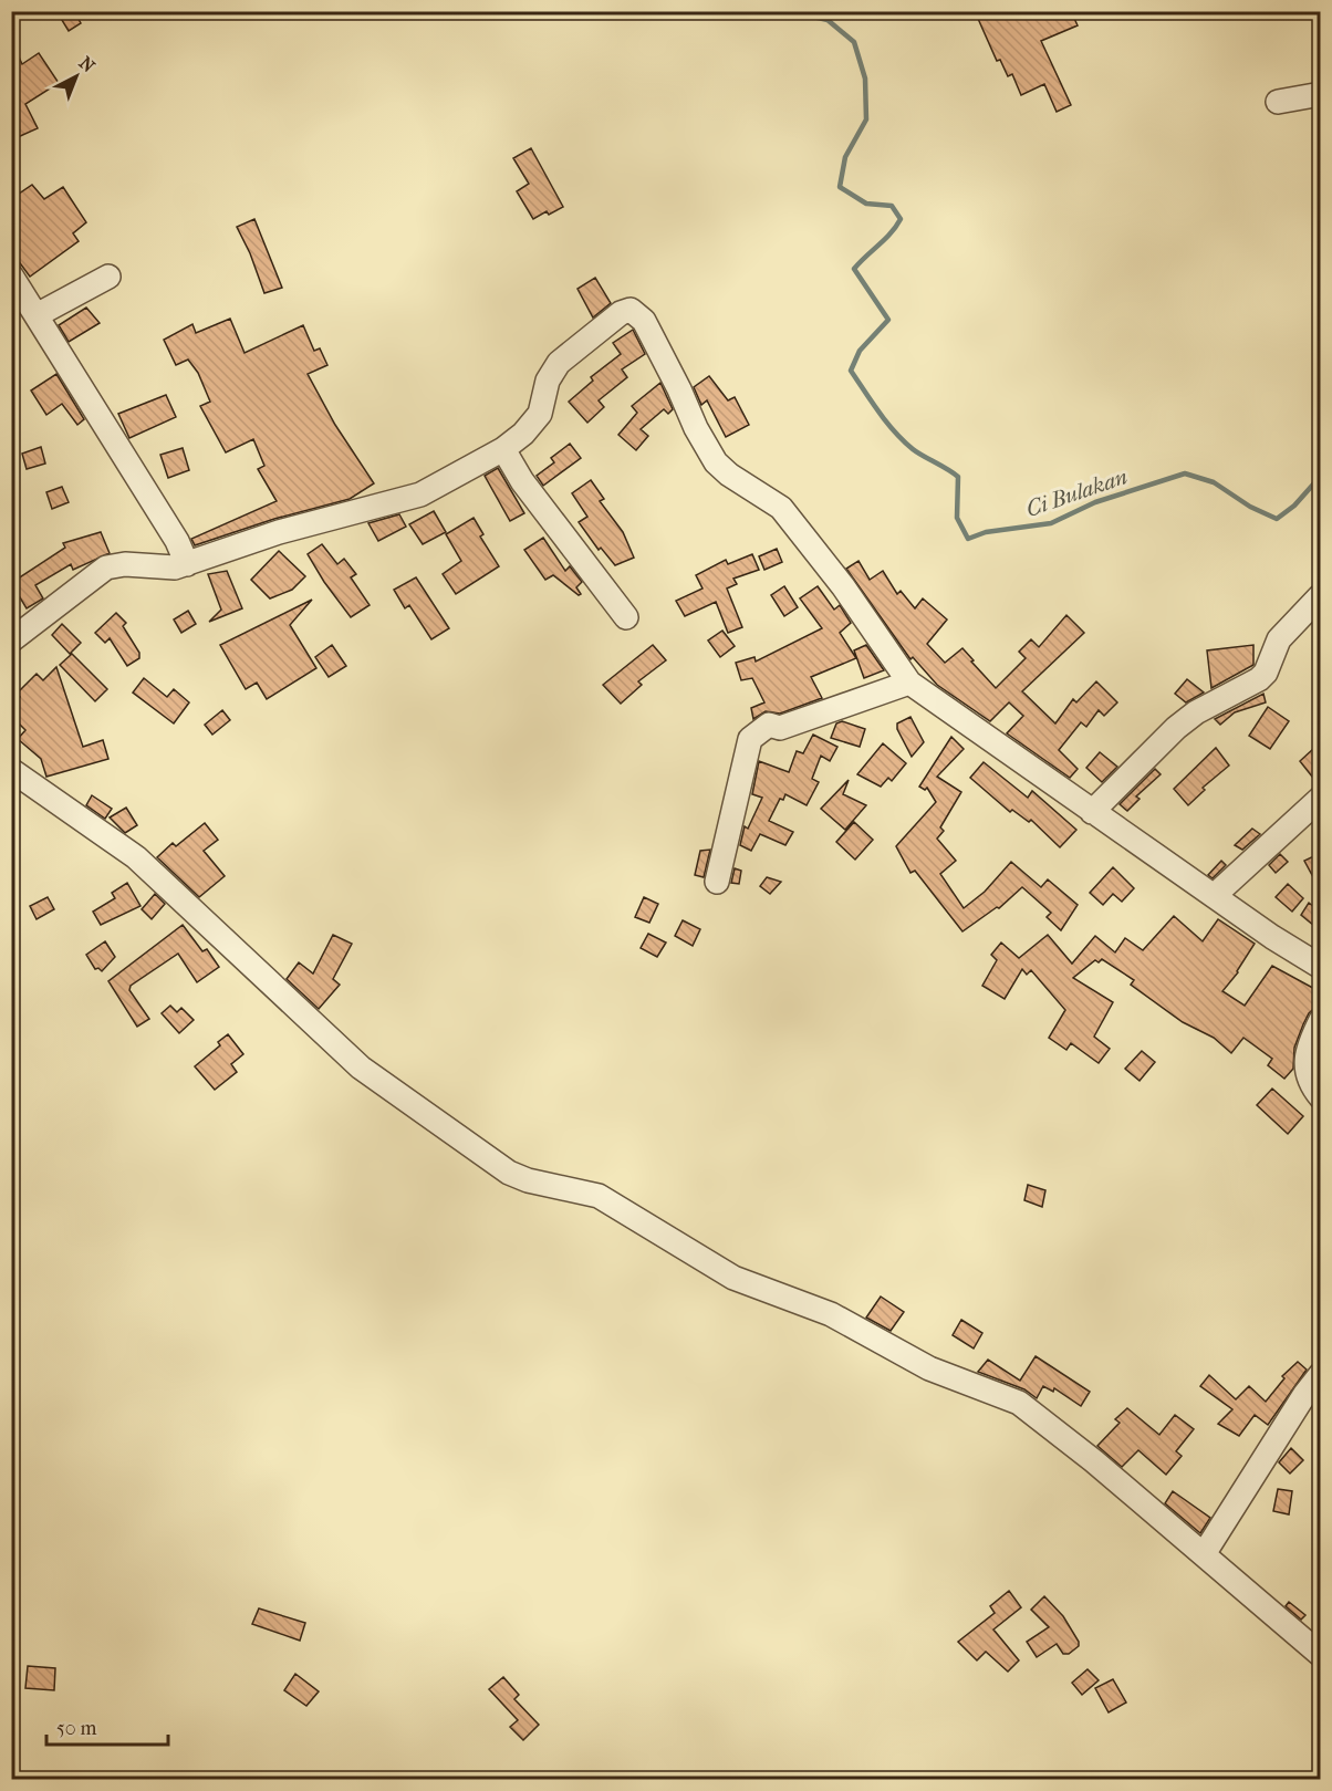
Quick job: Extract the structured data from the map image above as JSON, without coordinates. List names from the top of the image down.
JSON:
{
  "water": ["Ci Bulakan"],
  "scale_bar": "50 m",
  "north": "top right"
}
